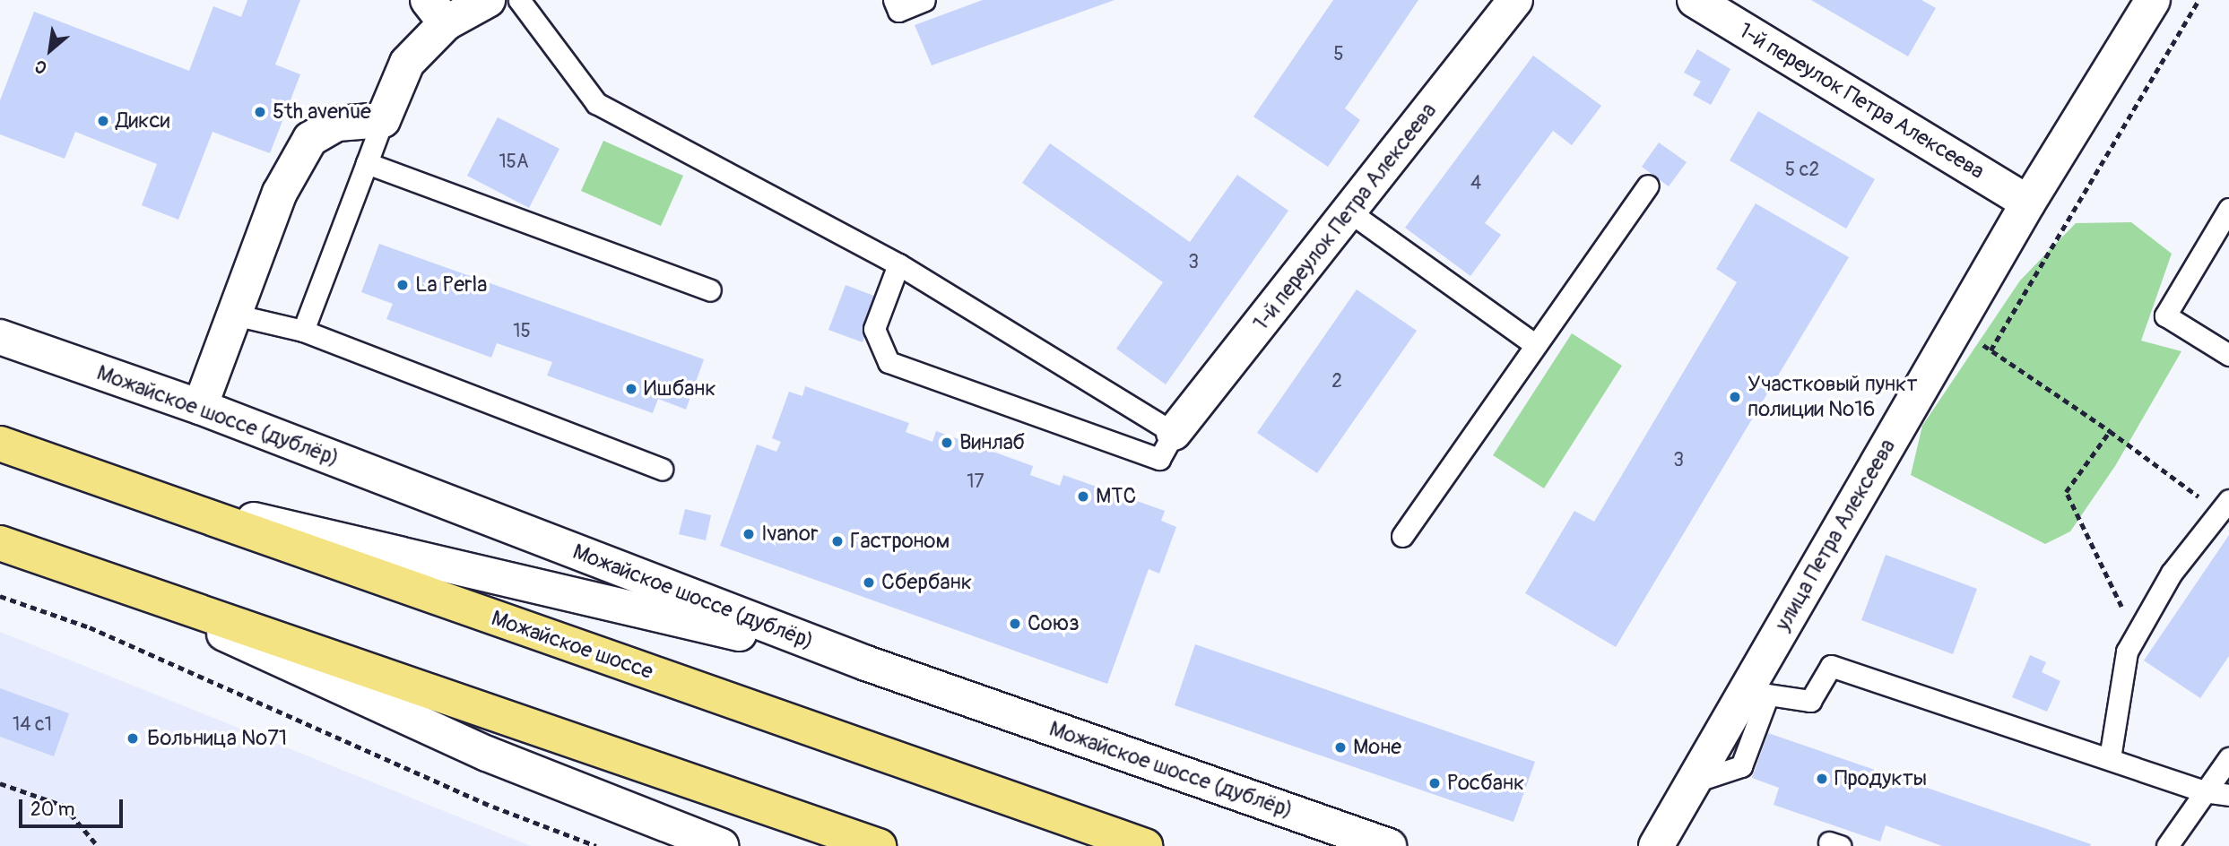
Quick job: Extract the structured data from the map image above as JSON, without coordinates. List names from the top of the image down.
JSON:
{
  "streets": {
    "main road": [
      "1-й переулок Петра Алексеева",
      "Можайское шоссе (дублёр)",
      "улица Петра Алексеева",
      "Можайское шоссе"
    ]
  },
  "crossings": [
    ["1-й переулок Петра Алексеева", "улица Петра Алексеева"]
  ],
  "places": [
    "5th avenue",
    "Дикси",
    "La Perla",
    "Ишбанк",
    "Участковый пункт полиции №16",
    "Винлаб",
    "МТС",
    "Ivanor",
    "Гастроном",
    "Сбербанк",
    "Союз",
    "Больница №71",
    "Моне",
    "Продукты",
    "Росбанк"
  ],
  "house_numbers": [
    "5",
    "15А",
    "5 с2",
    "4",
    "3",
    "15",
    "2",
    "3",
    "17",
    "14 с1"
  ],
  "scale_bar": "20 m",
  "north": "bottom left"
}
